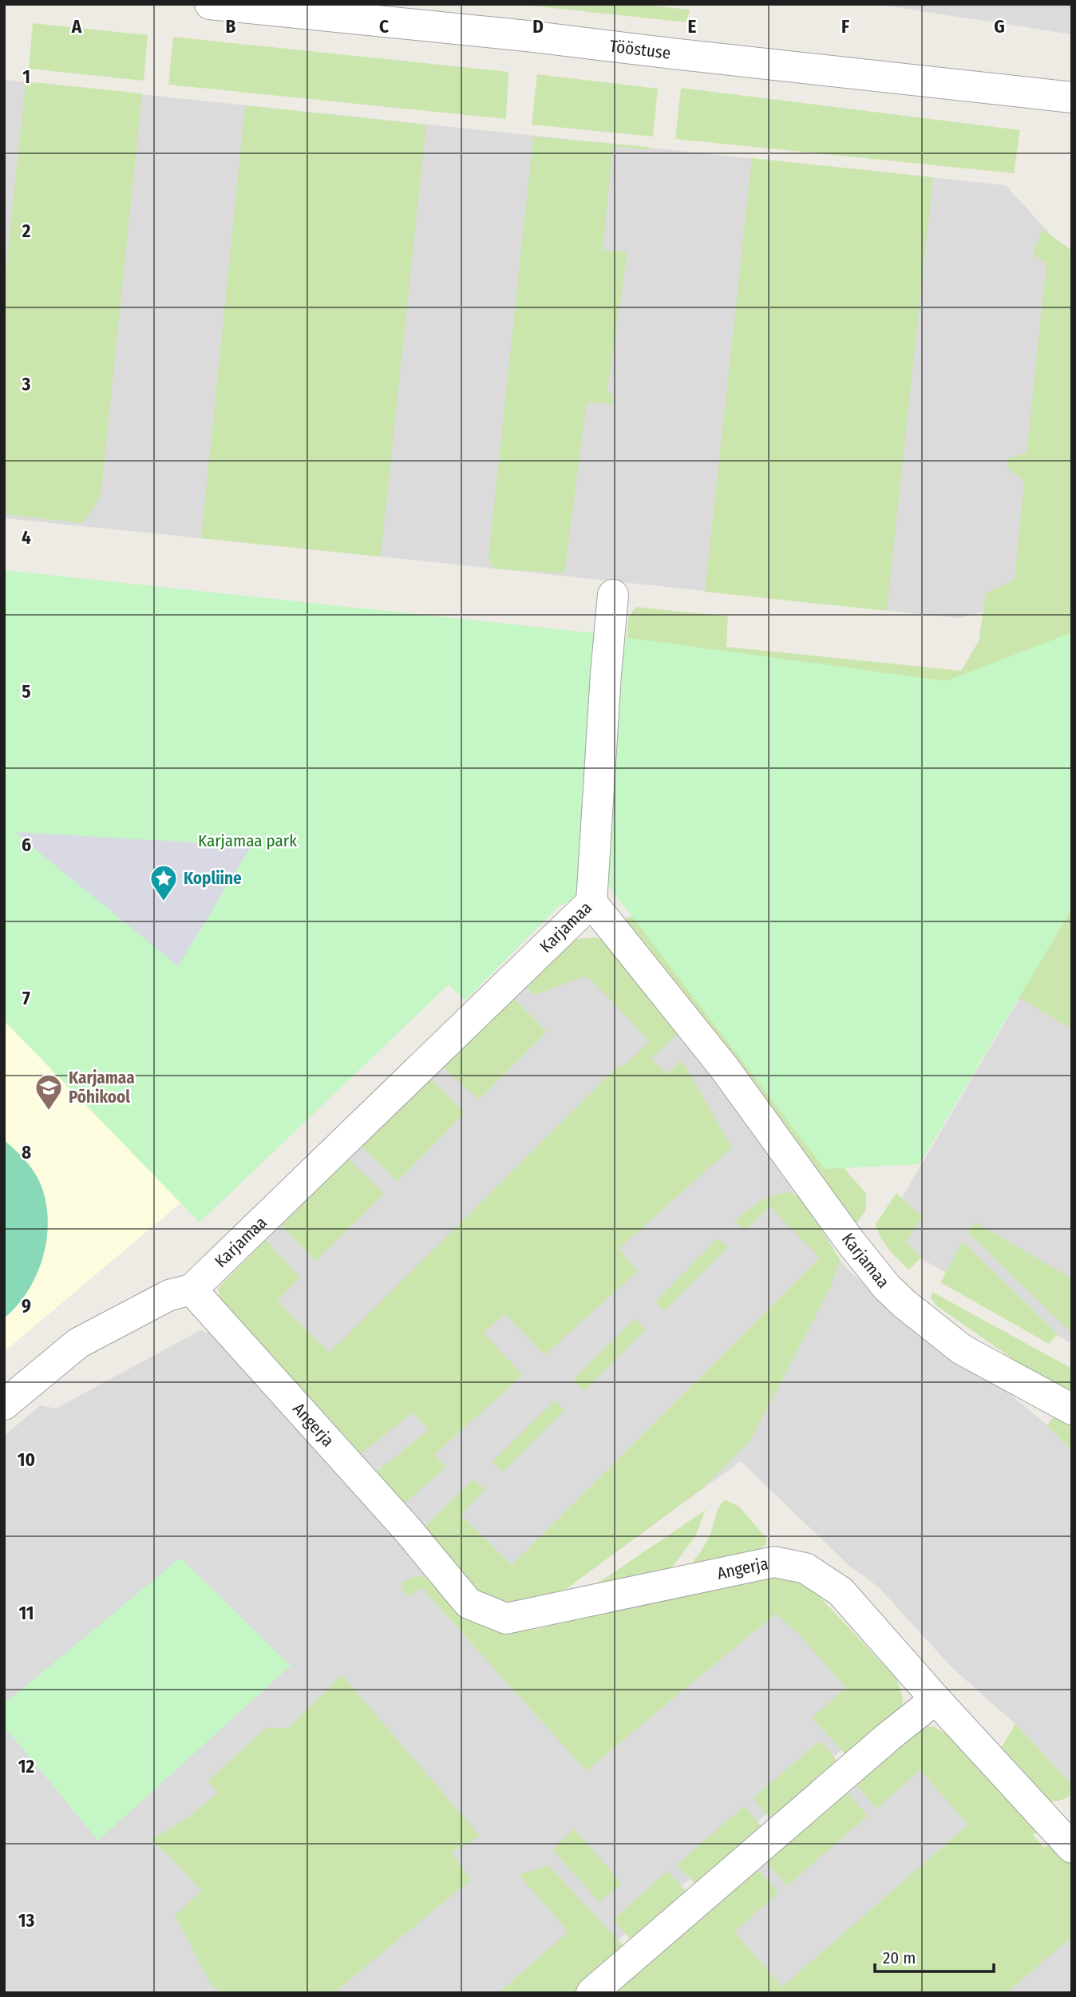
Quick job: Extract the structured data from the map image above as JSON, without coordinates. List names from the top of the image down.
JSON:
{
  "streets": {
    "street": ["Tööstuse", "Karjamaa", "Angerja"]
  },
  "crossings": [
    ["Karjamaa", "Angerja"]
  ],
  "parks": ["Karjamaa park"],
  "places": {
    "place": ["Kopliine"],
    "school or university": ["Karjamaa Põhikool"]
  },
  "scale_bar": "20 m",
  "grid": {
    "columns": [
      "A",
      "B",
      "C",
      "D",
      "E",
      "F",
      "G"
    ],
    "rows": [
      "1",
      "2",
      "3",
      "4",
      "5",
      "6",
      "7",
      "8",
      "9",
      "10",
      "11",
      "12",
      "13"
    ]
  }
}
